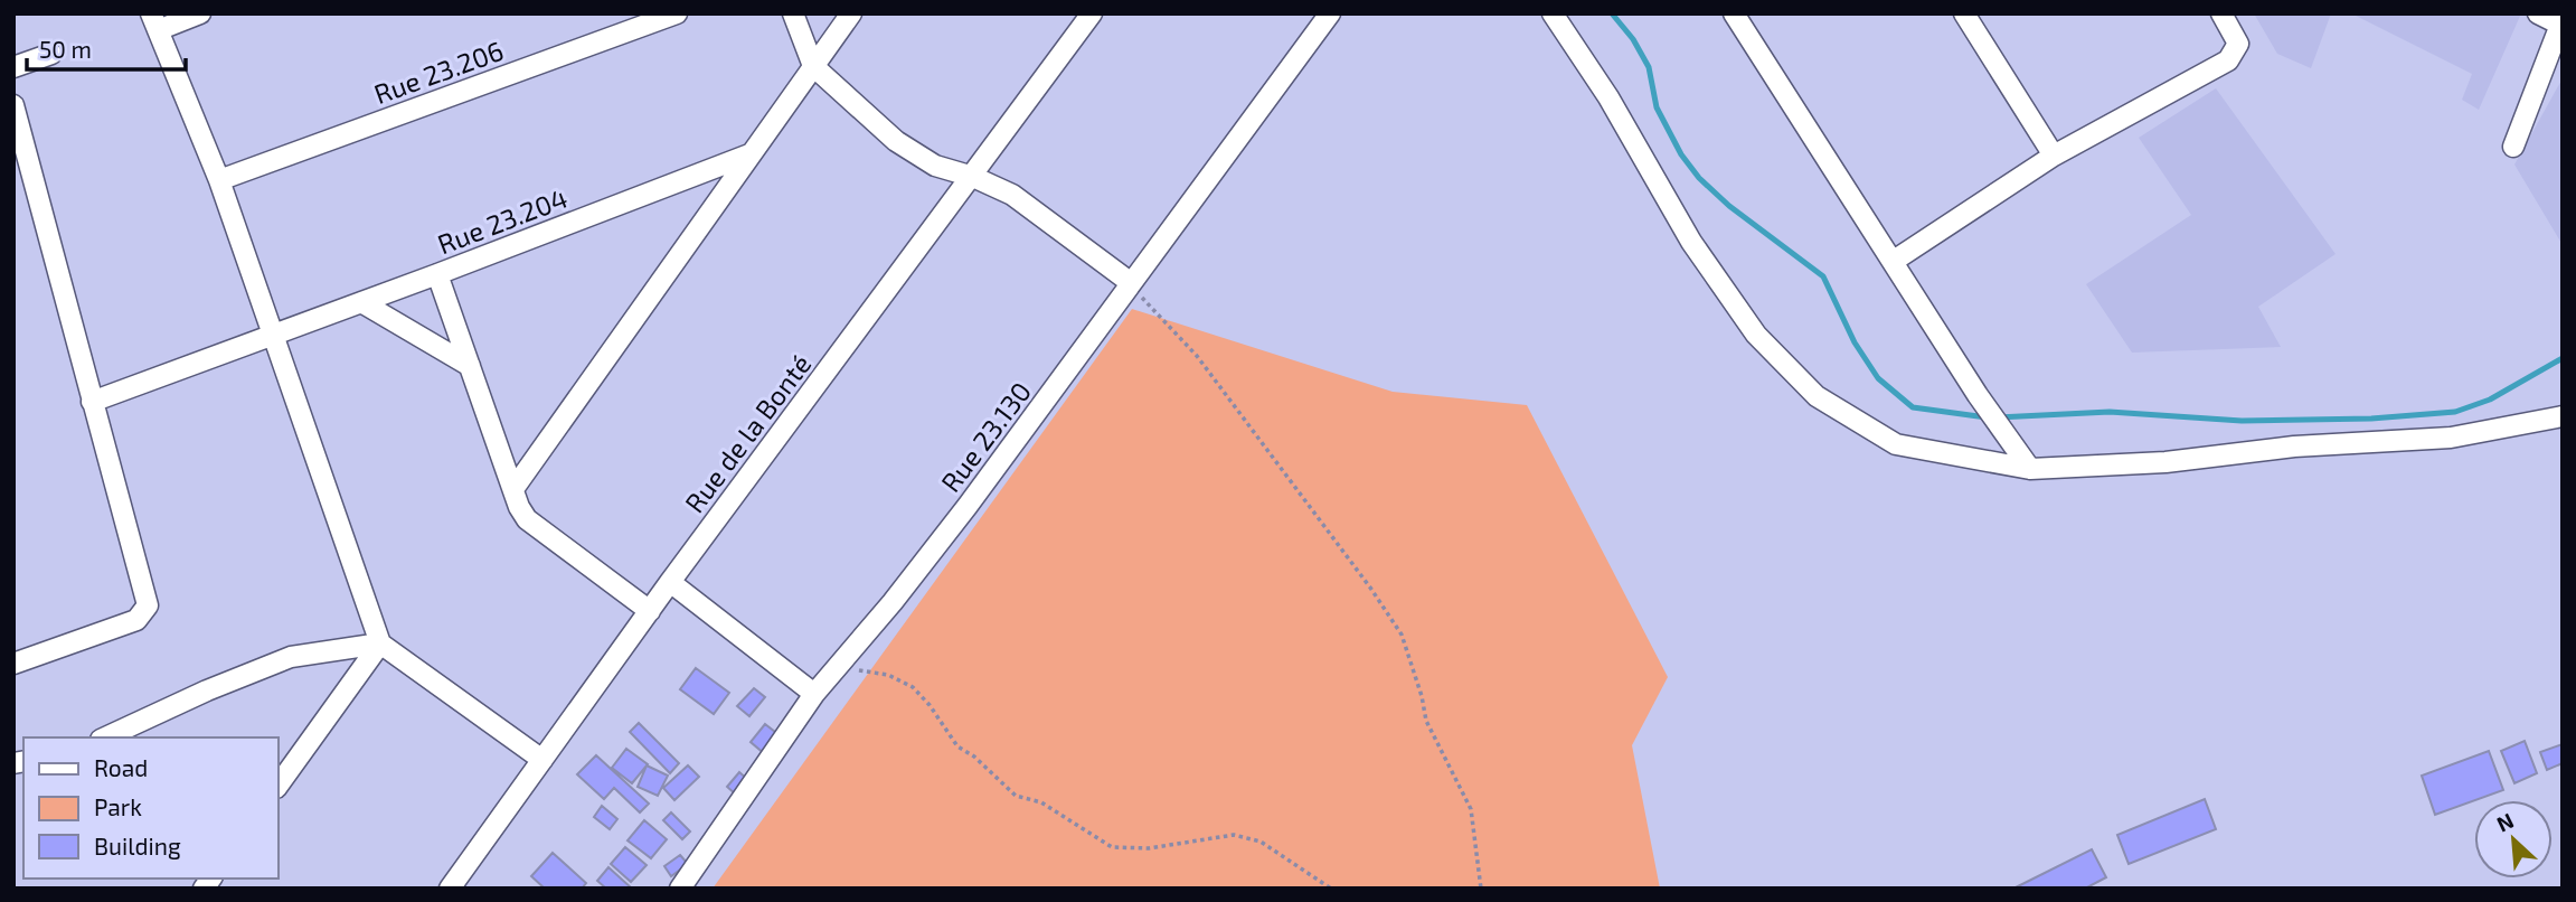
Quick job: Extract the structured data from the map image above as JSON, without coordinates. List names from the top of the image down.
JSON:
{
  "streets": {
    "street": [
      "Rue 23.206",
      "Rue 23.204",
      "Rue de la Bonté",
      "Rue 23.130"
    ]
  },
  "legend": ["Road", "Park", "Building"],
  "scale_bar": "50 m",
  "north": "top left"
}
